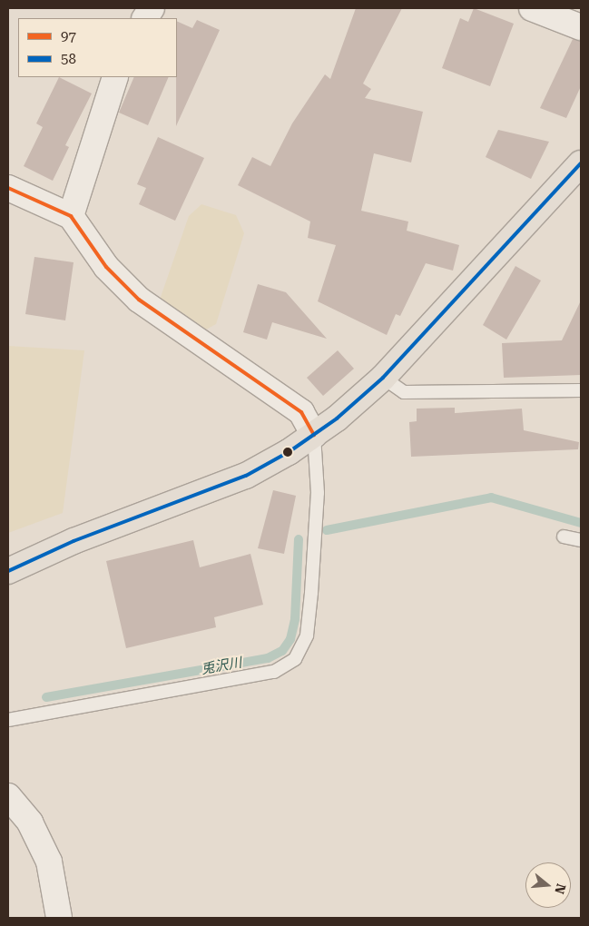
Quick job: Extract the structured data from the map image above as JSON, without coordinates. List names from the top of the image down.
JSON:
{
  "water": ["兎沢川"],
  "lines": ["transit line 58", "transit line 97"],
  "legend": ["97", "58"],
  "north": "right"
}
